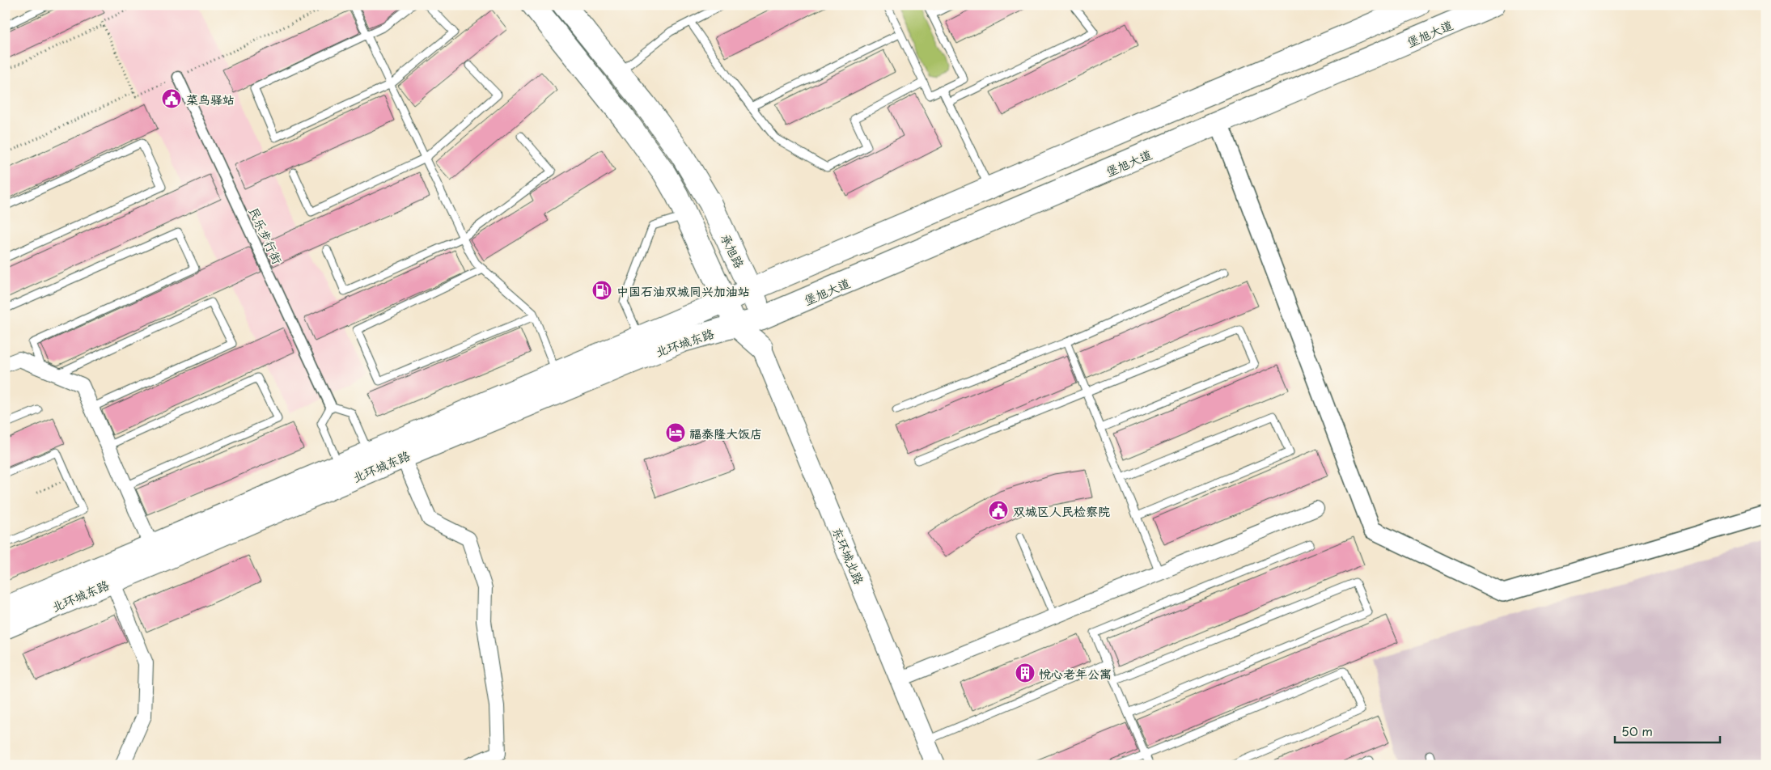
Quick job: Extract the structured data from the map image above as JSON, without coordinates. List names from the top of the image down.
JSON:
{
  "streets": {
    "main road": [
      "堡旭大道",
      "承旭路",
      "北环城东路",
      "东环城北路"
    ],
    "street": ["民乐步行街"]
  },
  "crossings": [
    ["堡旭大道", "承旭路"],
    ["堡旭大道", "北环城东路"],
    ["承旭路", "北环城东路"],
    ["承旭路", "东环城北路"]
  ],
  "places": {
    "public building": ["菜鸟驿站", "双城区人民检察院"],
    "fuel station": ["中国石油双城同兴加油站"],
    "hotel": ["福泰隆大饭店"],
    "building": ["悦心老年公寓"]
  },
  "scale_bar": "50 m"
}
